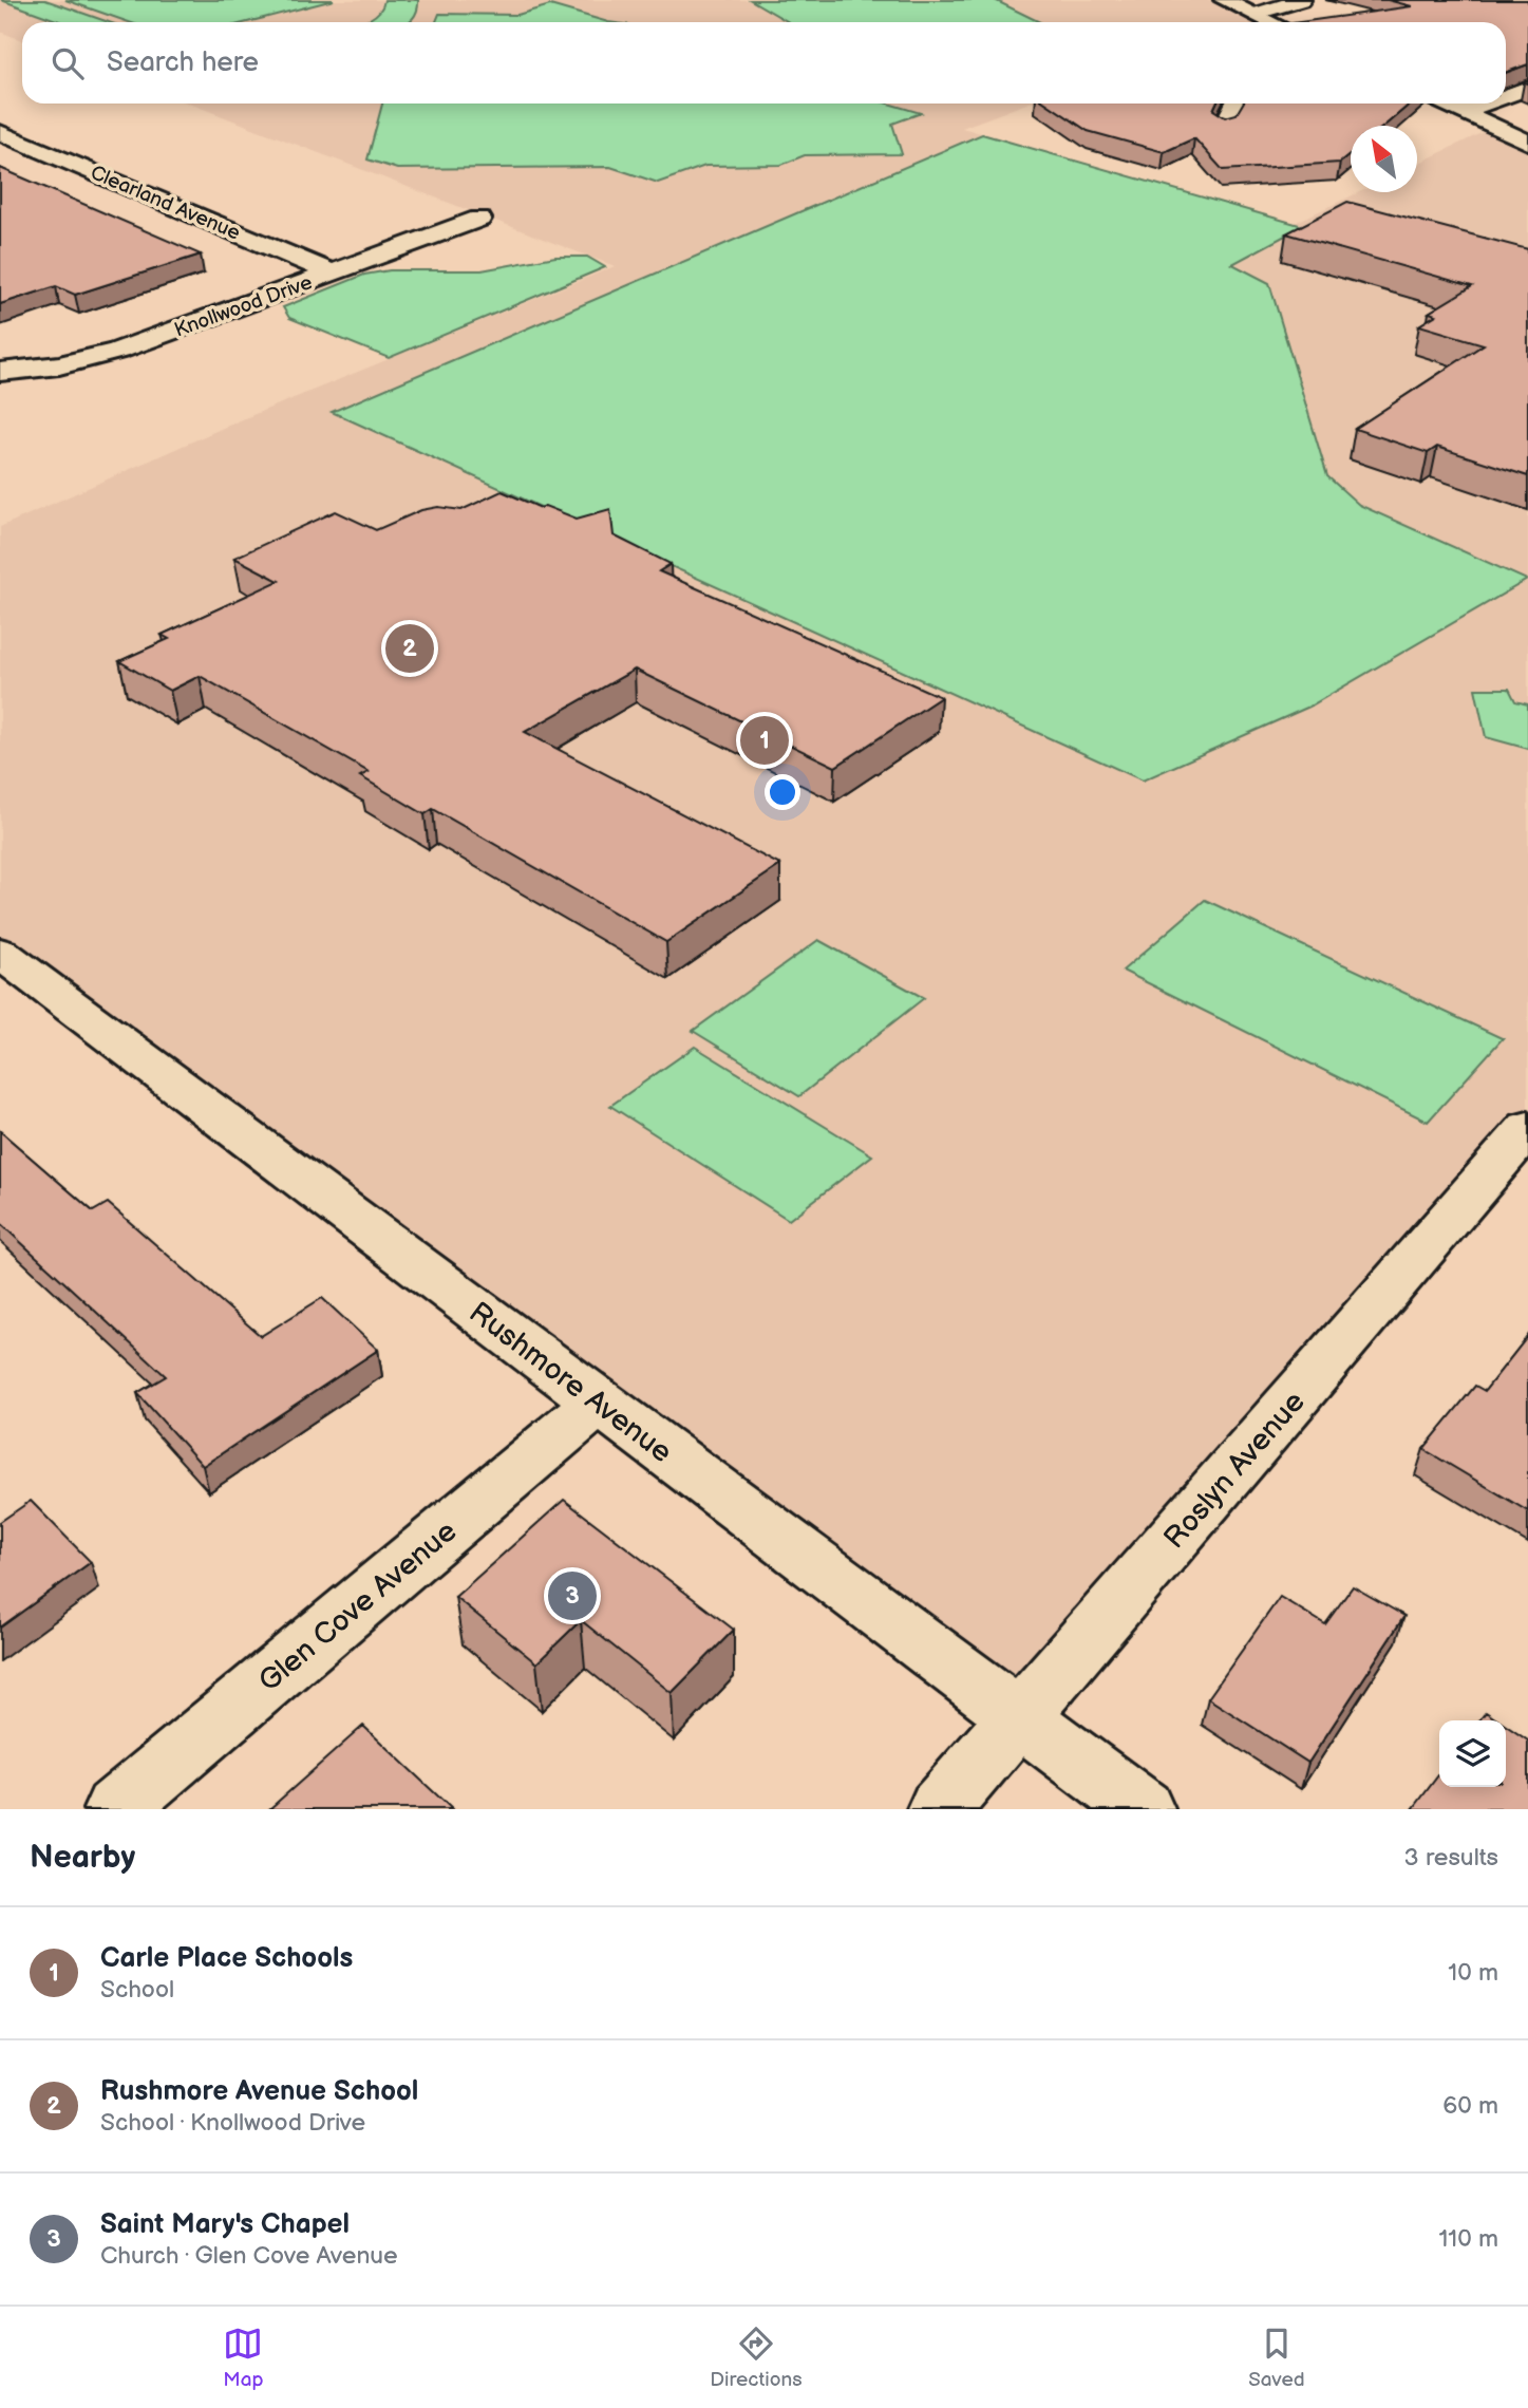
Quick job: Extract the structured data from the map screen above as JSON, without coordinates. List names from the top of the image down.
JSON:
{
  "streets": {
    "street": [
      "Clearland Avenue",
      "Knollwood Drive",
      "Rushmore Avenue",
      "Roslyn Avenue",
      "Glen Cove Avenue"
    ]
  },
  "crossings": [
    ["Clearland Avenue", "Knollwood Drive"],
    ["Rushmore Avenue", "Roslyn Avenue"],
    ["Rushmore Avenue", "Glen Cove Avenue"]
  ],
  "north": "top left",
  "page": {
    "search": "Search here",
    "pins": ["2", "1", "3"],
    "heading": ["Nearby", "3 results"],
    "list": [
      {
        "mark": "1",
        "name": "Carle Place Schools",
        "note": "School",
        "value": "10 m"
      },
      {
        "mark": "2",
        "name": "Rushmore Avenue School",
        "note": "School · Knollwood Drive",
        "value": "60 m"
      },
      {
        "mark": "3",
        "name": "Saint Mary's Chapel",
        "note": "Church · Glen Cove Avenue",
        "value": "110 m"
      }
    ],
    "nav": ["Map", "Directions", "Saved"]
  }
}
